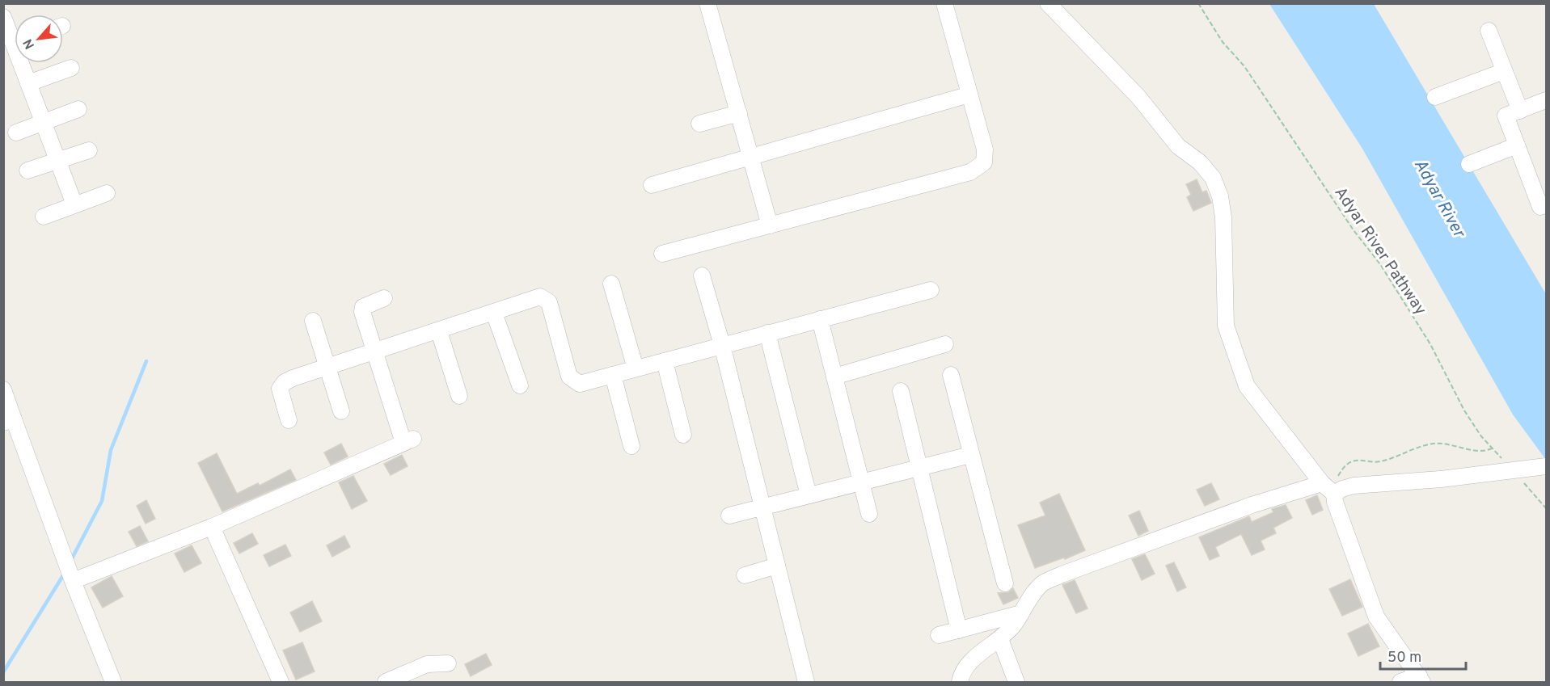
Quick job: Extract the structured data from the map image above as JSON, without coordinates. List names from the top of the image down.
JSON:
{
  "streets": {
    "path": ["Adyar River Pathway"]
  },
  "water": ["Adyar River"],
  "scale_bar": "50 m",
  "north": "bottom left"
}
